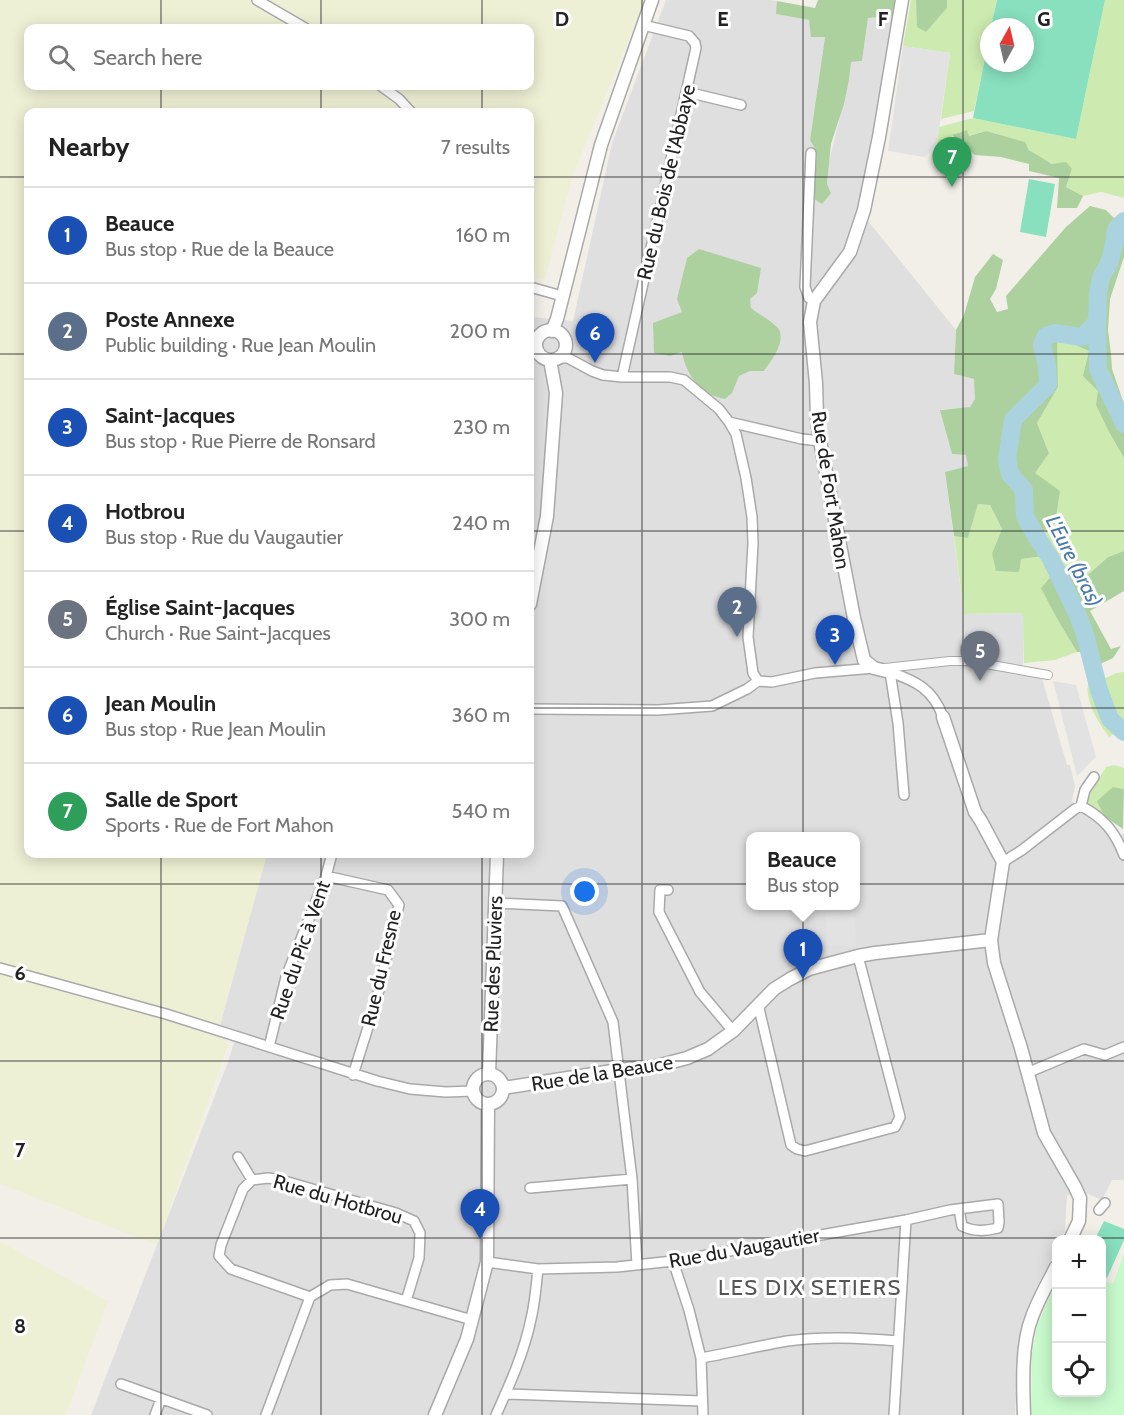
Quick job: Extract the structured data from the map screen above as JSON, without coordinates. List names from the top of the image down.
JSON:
{
  "streets": {
    "street": [
      "Rue du Bois de l'Abbaye",
      "Rue de Fort Mahon",
      "Rue du Pic à Vent",
      "Rue des Pluviers",
      "Rue du Fresne",
      "Rue de la Beauce",
      "Rue du Hotbrou",
      "Rue du Vaugautier"
    ]
  },
  "crossings": [
    ["Rue du Pic à Vent", "Rue du Fresne"],
    ["Rue des Pluviers", "Rue de la Beauce"]
  ],
  "districts": ["LES DIX SETIERS"],
  "water": ["L'Eure (bras)"],
  "north": "top",
  "page": {
    "search": "Search here",
    "heading": ["Nearby", "7 results"],
    "pins": [
      "7",
      "6",
      "2",
      "3",
      "5",
      "1",
      "4"
    ],
    "list": [
      {
        "mark": "1",
        "name": "Beauce",
        "note": "Bus stop · Rue de la Beauce",
        "value": "160 m"
      },
      {
        "mark": "2",
        "name": "Poste Annexe",
        "note": "Public building · Rue Jean Moulin",
        "value": "200 m"
      },
      {
        "mark": "3",
        "name": "Saint-Jacques",
        "note": "Bus stop · Rue Pierre de Ronsard",
        "value": "230 m"
      },
      {
        "mark": "4",
        "name": "Hotbrou",
        "note": "Bus stop · Rue du Vaugautier",
        "value": "240 m"
      },
      {
        "mark": "5",
        "name": "Église Saint-Jacques",
        "note": "Church · Rue Saint-Jacques",
        "value": "300 m"
      },
      {
        "mark": "6",
        "name": "Jean Moulin",
        "note": "Bus stop · Rue Jean Moulin",
        "value": "360 m"
      },
      {
        "mark": "7",
        "name": "Salle de Sport",
        "note": "Sports · Rue de Fort Mahon",
        "value": "540 m"
      }
    ],
    "popup": ["Beauce", "Bus stop"],
    "map_buttons": ["+", "−"]
  },
  "grid": {
    "columns": [
      "D",
      "E",
      "F",
      "G"
    ],
    "rows": ["6", "7", "8"]
  }
}
